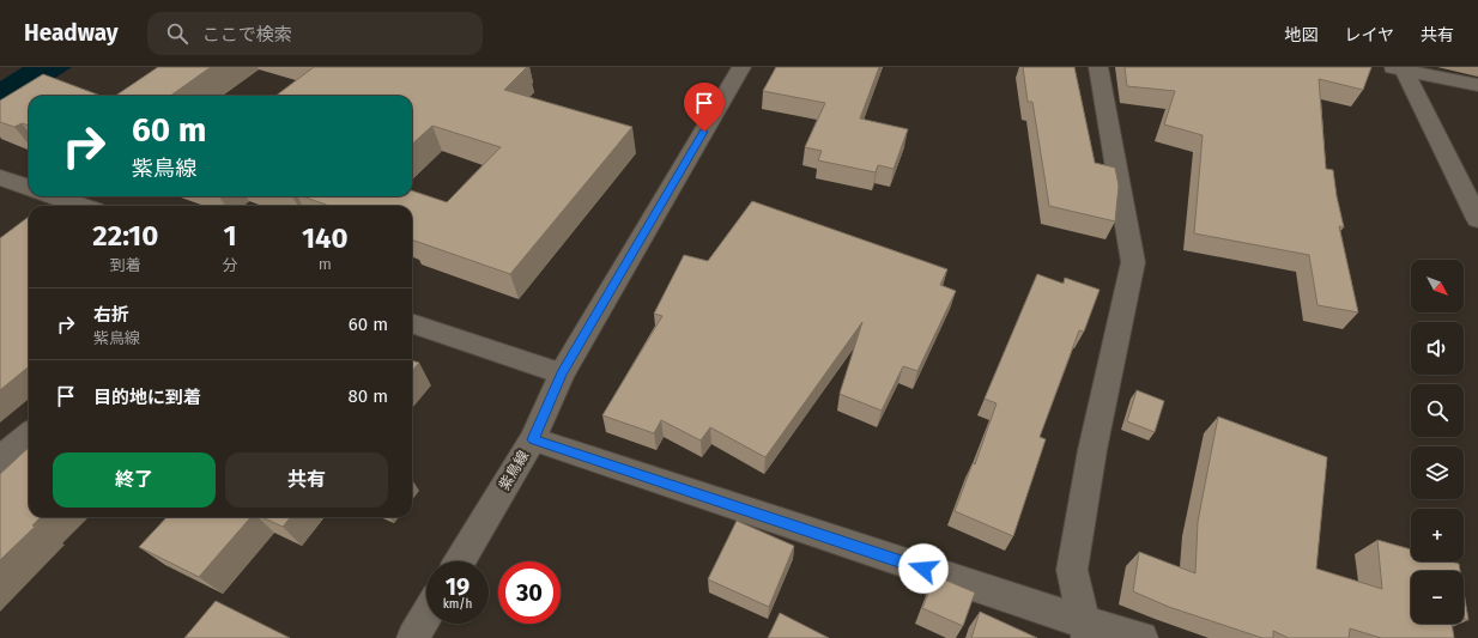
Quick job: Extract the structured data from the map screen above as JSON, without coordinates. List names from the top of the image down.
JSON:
{
  "streets": {
    "street": ["紫鳥線"]
  },
  "north": "bottom right",
  "page": {
    "header": "Headway",
    "search": "ここで検索",
    "nav": ["地図", "レイヤ", "共有"],
    "turn": ["60 m", "紫鳥線"],
    "eta": [
      "22:10",
      "到着",
      "1",
      "分",
      "140",
      "m"
    ],
    "map_buttons": ["+", "−"],
    "list": [
      {
        "name": "右折",
        "note": "紫鳥線",
        "value": "60 m"
      },
      {
        "name": "目的地に到着",
        "value": "80 m"
      }
    ],
    "buttons": ["終了", "共有"],
    "speed": "19 km/h",
    "limit": "30"
  }
}
